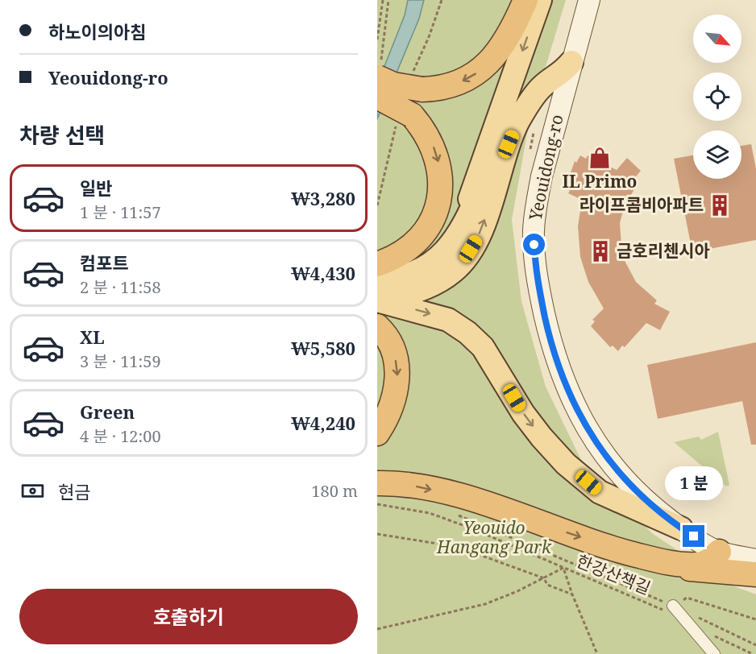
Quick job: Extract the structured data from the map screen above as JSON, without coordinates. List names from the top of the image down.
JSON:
{
  "streets": {
    "main road": ["Yeouidong-ro"],
    "path": ["한강산책길"]
  },
  "parks": ["Yeouido Hangang Park"],
  "places": {
    "shop": ["IL Primo"],
    "building": ["라이프콤비아파트", "금호리첸시아"]
  },
  "north": "bottom right",
  "page": {
    "banner": ["하노이의아침", "Yeouidong-ro"],
    "heading": "차량 선택",
    "list": [
      {
        "name": "일반",
        "note": "1 분 · 11:57",
        "value": "₩3,280"
      },
      {
        "name": "컴포트",
        "note": "2 분 · 11:58",
        "value": "₩4,430"
      },
      {
        "name": "XL",
        "note": "3 분 · 11:59",
        "value": "₩5,580"
      },
      {
        "name": "Green",
        "note": "4 분 · 12:00",
        "value": "₩4,240"
      }
    ],
    "pay": ["현금", "180 m"],
    "bubble": "1 분",
    "buttons": "호출하기"
  }
}
